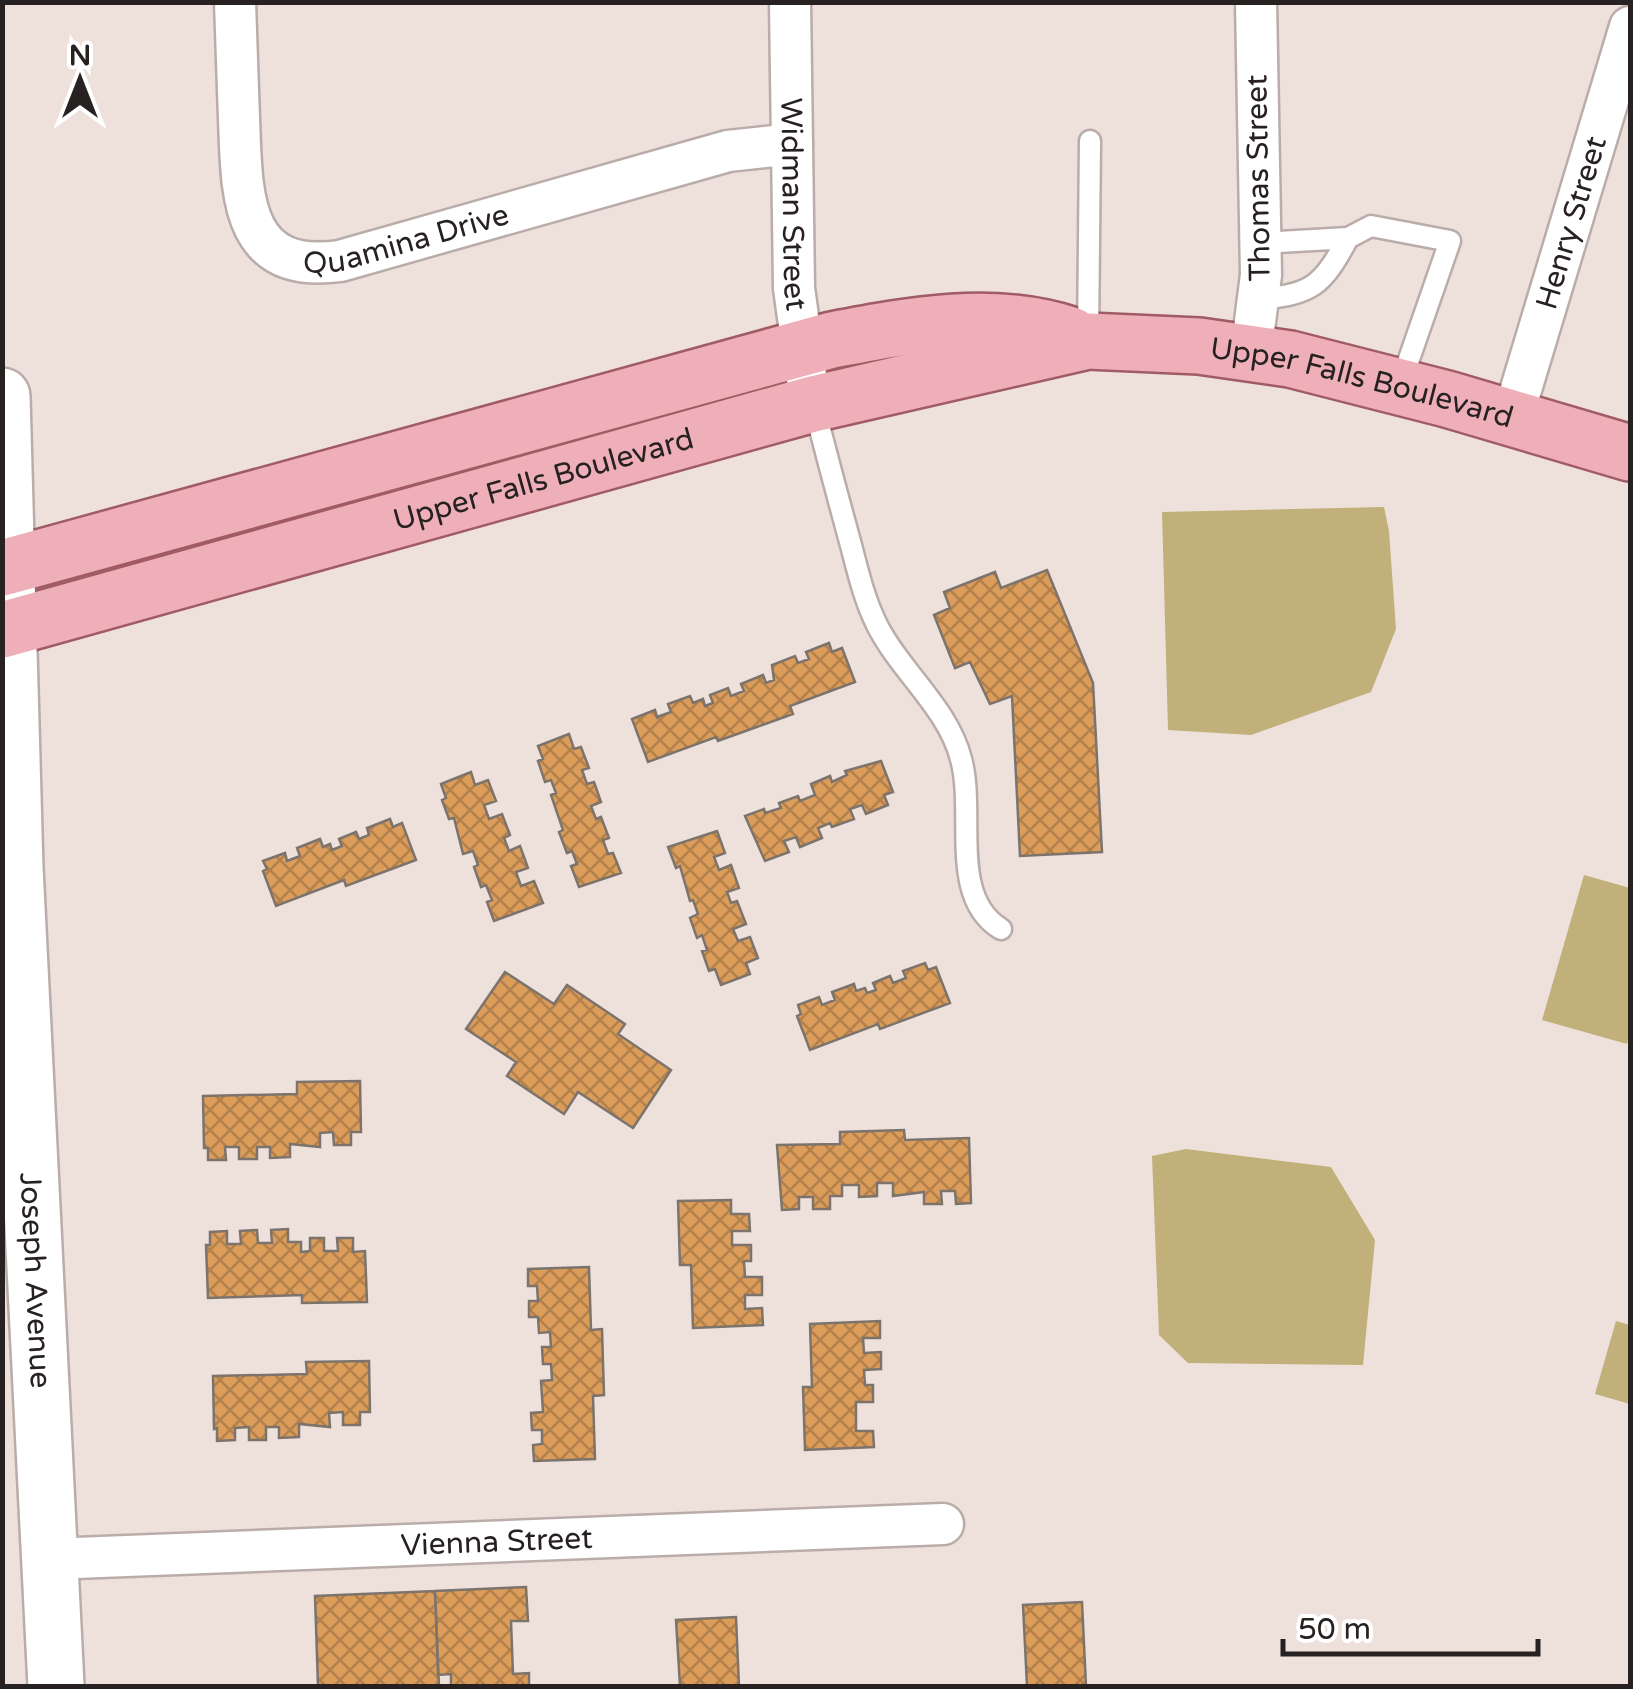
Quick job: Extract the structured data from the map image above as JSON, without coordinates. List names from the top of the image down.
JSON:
{
  "streets": {
    "main road": ["Upper Falls Boulevard", "Joseph Avenue"],
    "street": [
      "Thomas Street",
      "Widman Street",
      "Henry Street",
      "Quamina Drive",
      "Vienna Street"
    ]
  },
  "crossings": [
    ["Thomas Street", "Upper Falls Boulevard"],
    ["Widman Street", "Quamina Drive"],
    ["Widman Street", "Upper Falls Boulevard"],
    ["Henry Street", "Upper Falls Boulevard"],
    ["Upper Falls Boulevard", "Joseph Avenue"],
    ["Joseph Avenue", "Vienna Street"]
  ],
  "scale_bar": "50 m",
  "north": "top"
}
